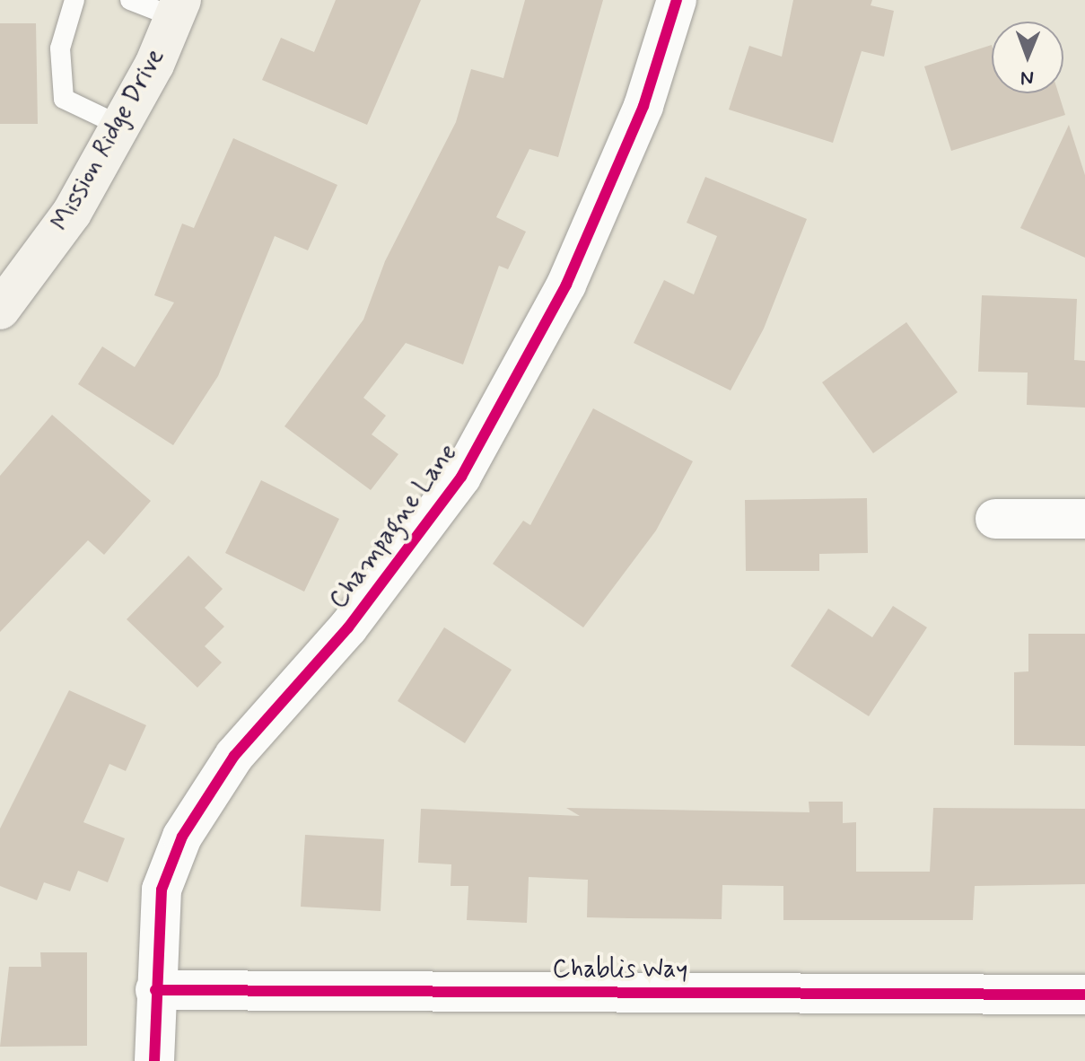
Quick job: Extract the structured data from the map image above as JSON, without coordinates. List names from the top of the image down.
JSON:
{
  "streets": {
    "street": ["Mission Ridge Drive", "Champagne Lane", "Chablis Way"]
  },
  "crossings": [
    ["Champagne Lane", "Chablis Way"]
  ],
  "north": "bottom"
}
